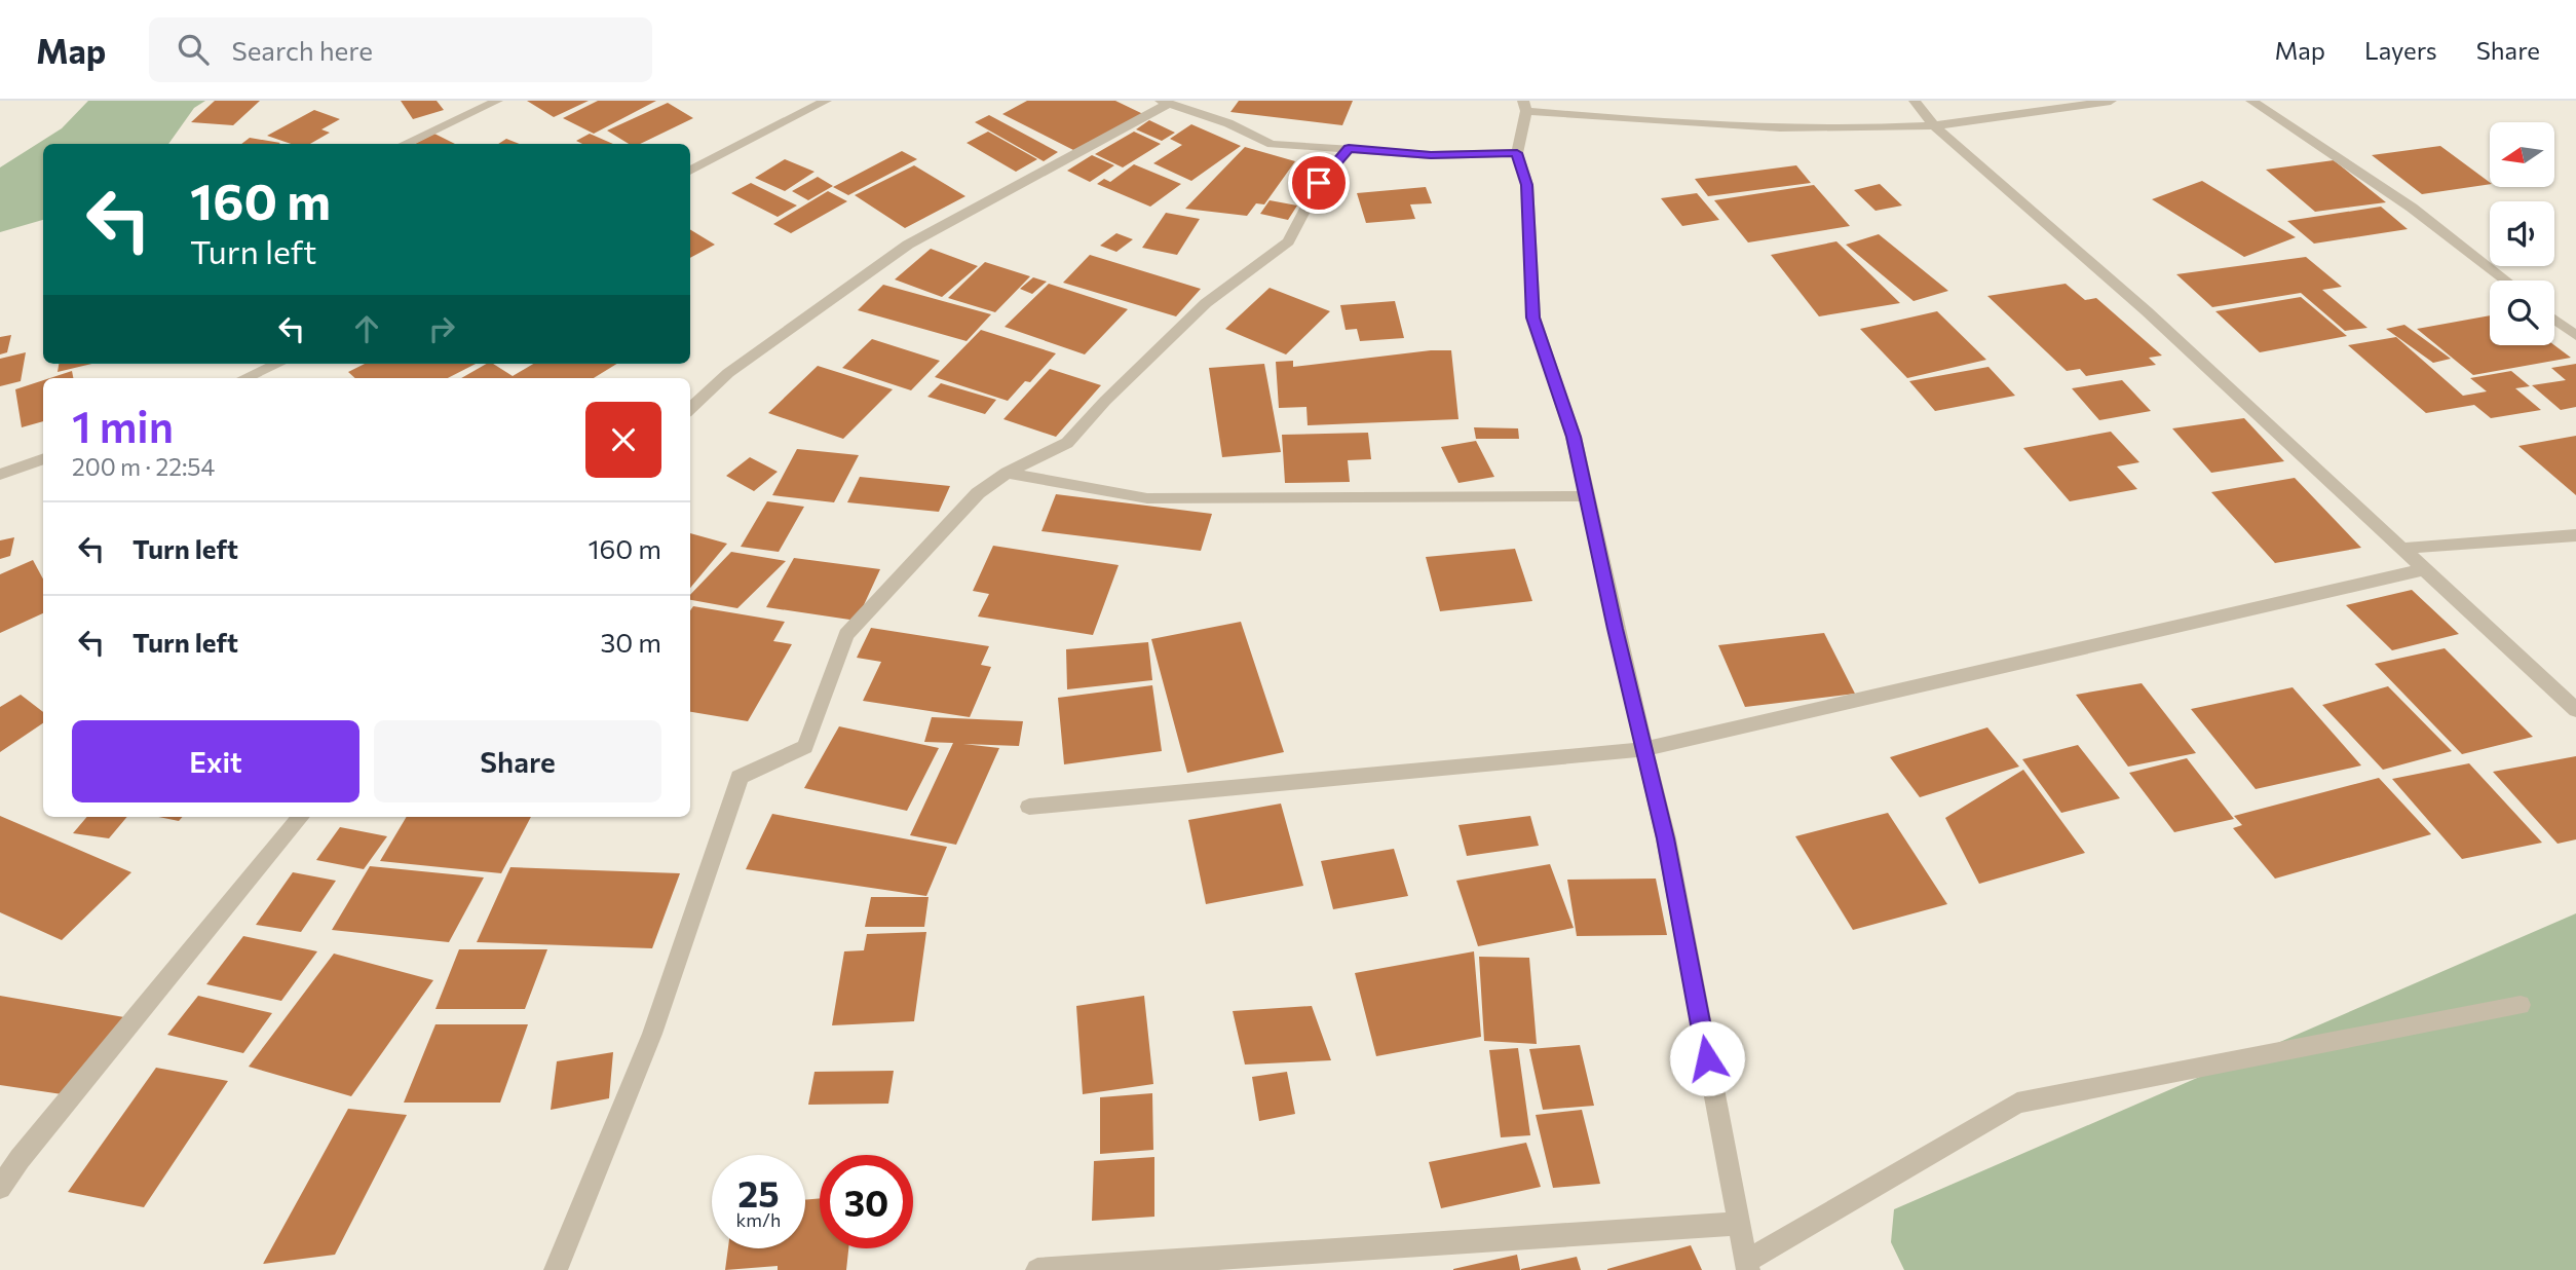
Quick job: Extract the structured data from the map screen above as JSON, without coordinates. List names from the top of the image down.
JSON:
{
  "north": "left",
  "page": {
    "header": "Map",
    "search": "Search here",
    "nav": ["Map", "Layers", "Share"],
    "turn": ["160 m", "Turn left"],
    "heading": ["1 min", "200 m · 22:54"],
    "list": [
      {
        "name": "Turn left",
        "value": "160 m"
      },
      {
        "name": "Turn left",
        "value": "30 m"
      }
    ],
    "buttons": ["Exit", "Share"],
    "speed": "25 km/h",
    "limit": "30"
  }
}
